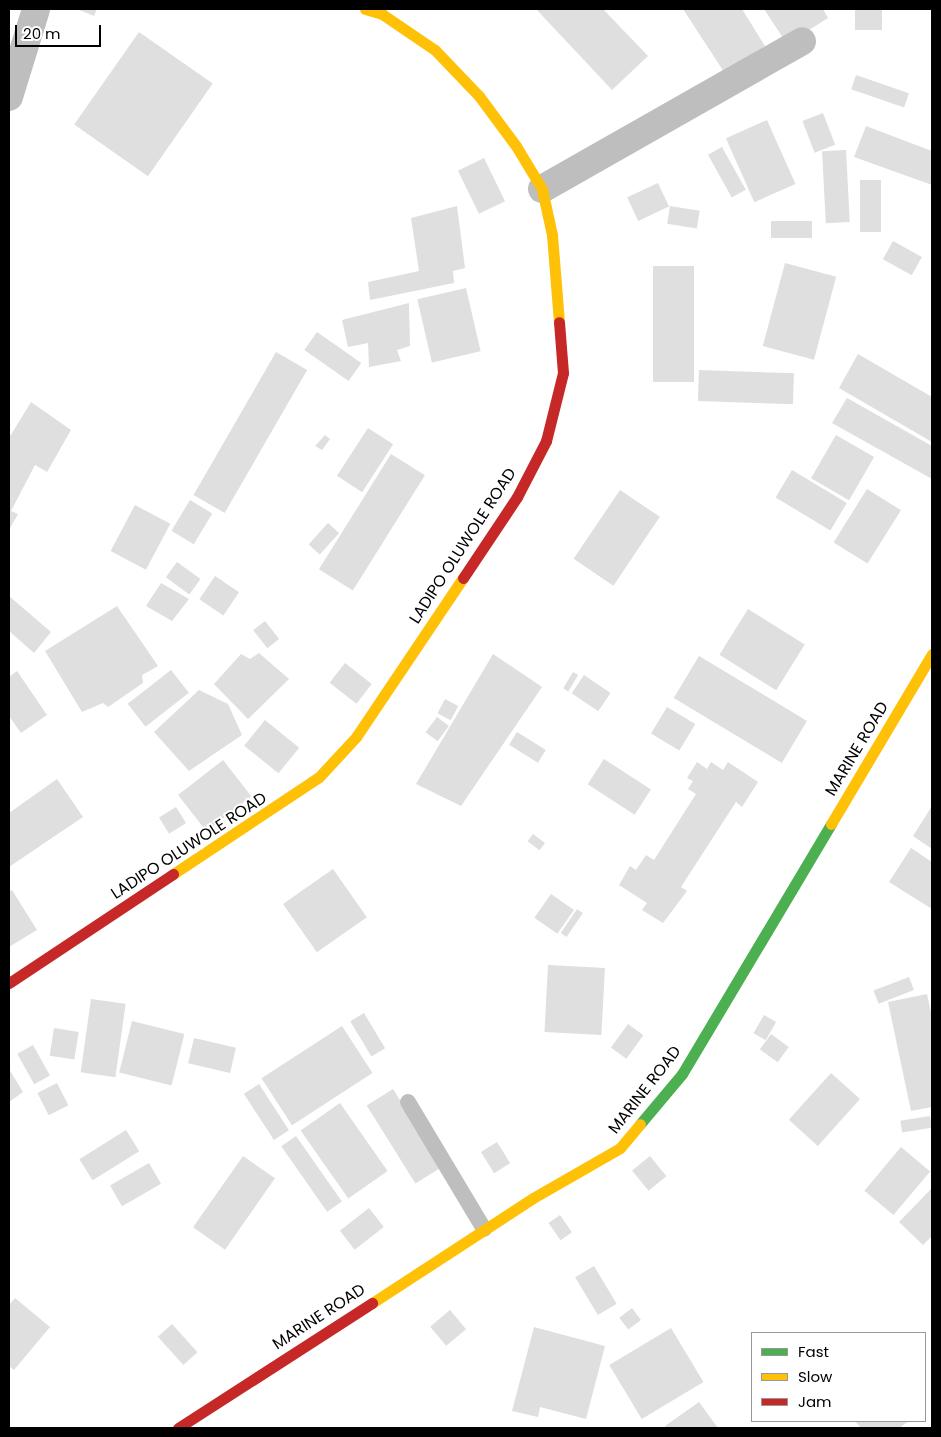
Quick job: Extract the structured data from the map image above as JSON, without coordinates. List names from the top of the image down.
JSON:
{
  "streets": {
    "street": ["LADIPO OLUWOLE ROAD", "MARINE ROAD"]
  },
  "legend": ["Fast", "Slow", "Jam"],
  "scale_bar": "20 m"
}
